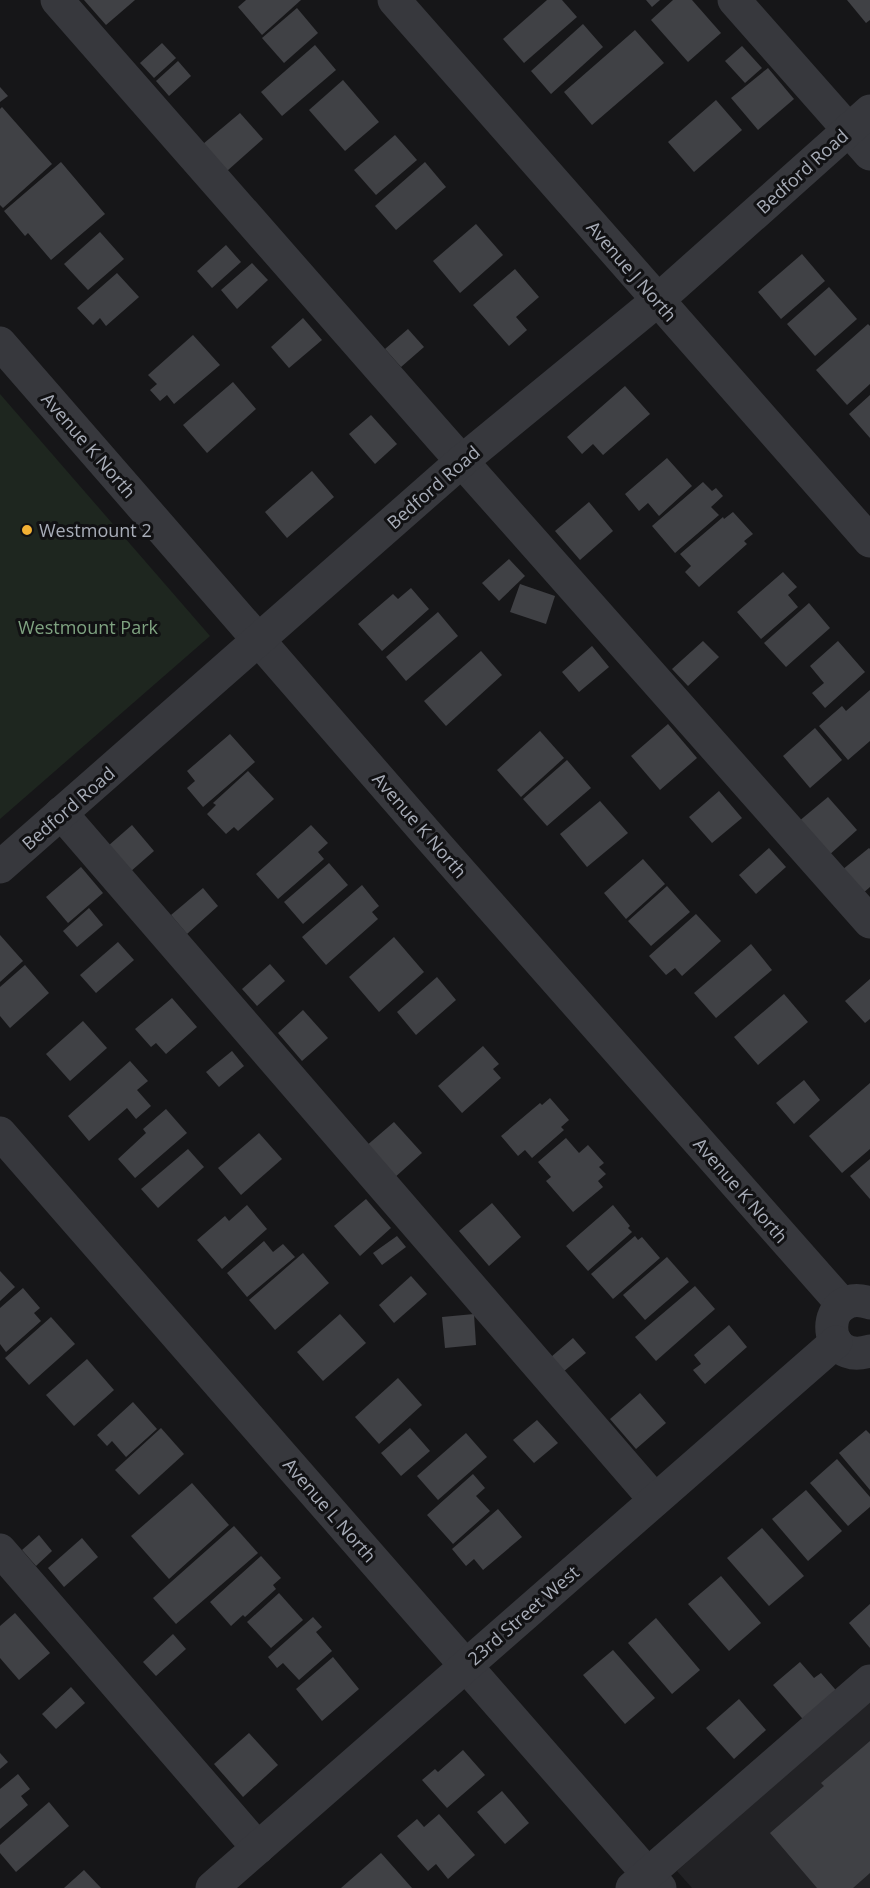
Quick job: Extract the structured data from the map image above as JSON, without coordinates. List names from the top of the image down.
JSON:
{
  "streets": {
    "street": [
      "Bedford Road",
      "Avenue J North",
      "Avenue K North",
      "Avenue L North",
      "23rd Street West"
    ]
  },
  "crossings": [
    ["Bedford Road", "Avenue J North"],
    ["Bedford Road", "Avenue K North"],
    ["Avenue L North", "23rd Street West"]
  ],
  "parks": ["Westmount Park"],
  "places": ["Westmount 2"]
}
